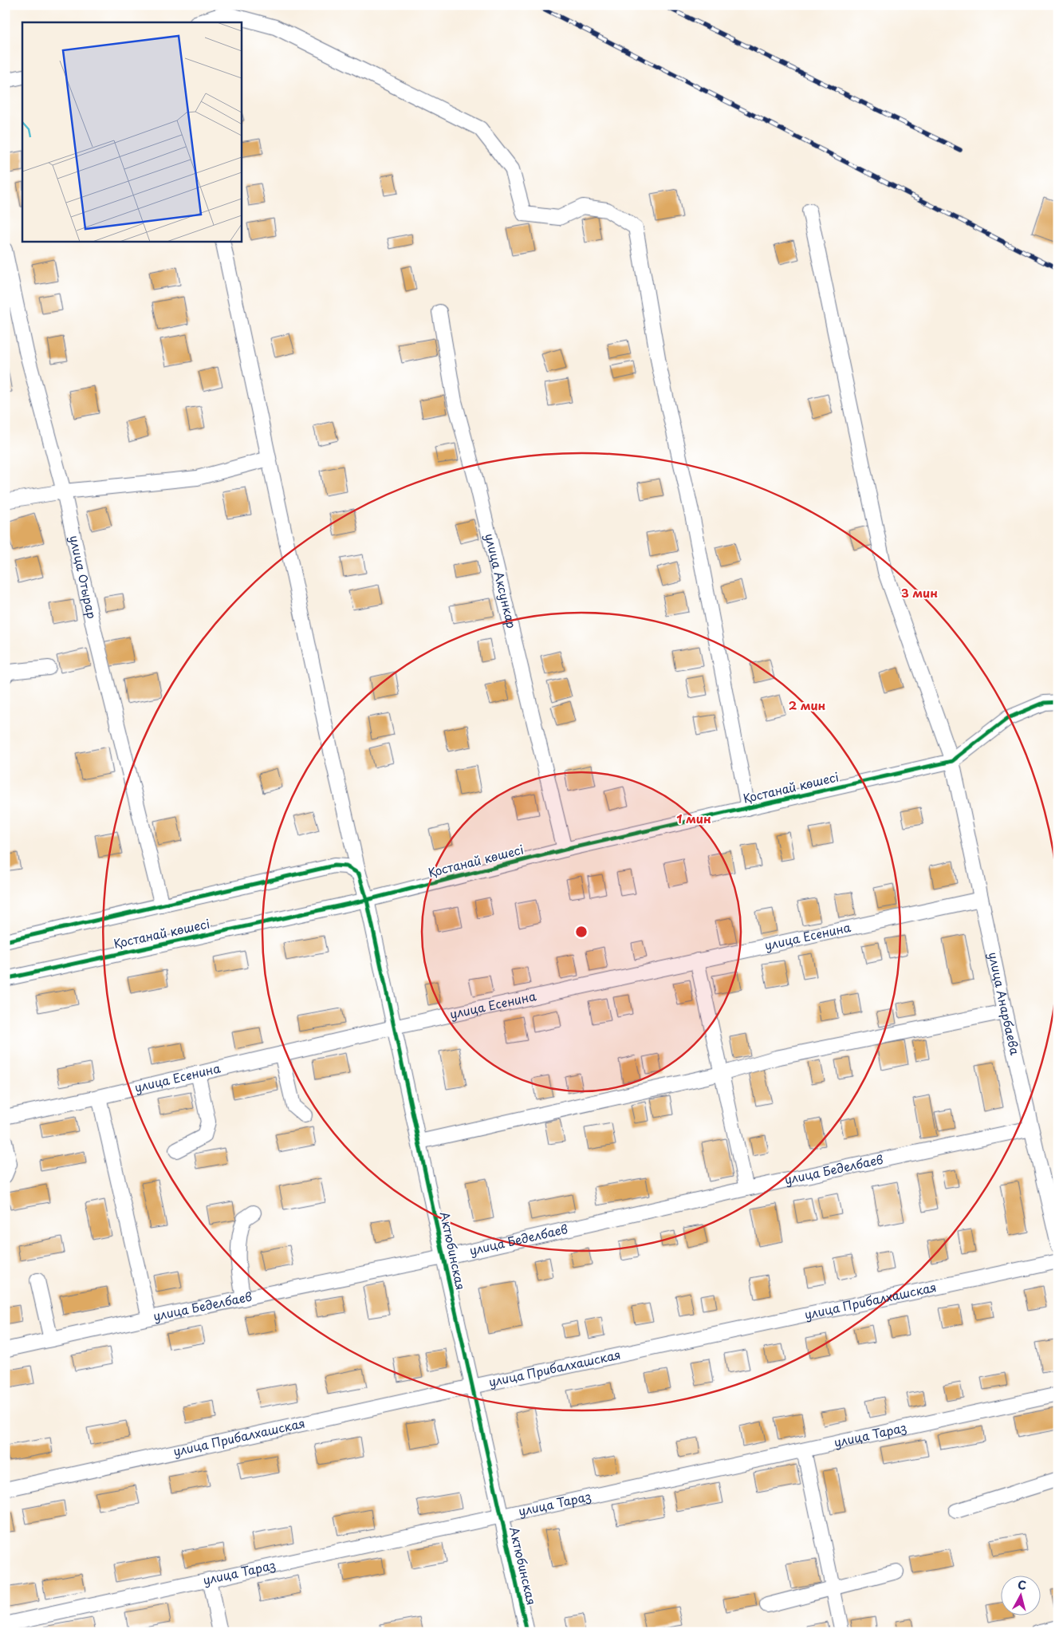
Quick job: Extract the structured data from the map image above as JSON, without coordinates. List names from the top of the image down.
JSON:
{
  "streets": {
    "street": [
      "улица Отырар",
      "улица Аксункар",
      "Қостанай көшесі",
      "улица Есенина",
      "улица Анарбаева",
      "улица Беделбаев",
      "Актюбинская",
      "улица Прибалхашская",
      "улица Тараз"
    ]
  },
  "crossings": [
    ["улица Аксункар", "Қостанай көшесі"],
    ["Қостанай көшесі", "улица Анарбаева"],
    ["Қостанай көшесі", "Актюбинская"],
    ["улица Есенина", "улица Анарбаева"],
    ["улица Есенина", "Актюбинская"],
    ["улица Анарбаева", "улица Беделбаев"],
    ["улица Беделбаев", "Актюбинская"],
    ["Актюбинская", "улица Прибалхашская"],
    ["Актюбинская", "улица Тараз"]
  ],
  "north": "top",
  "rings": ["3 мин", "2 мин", "1 мин"]
}
